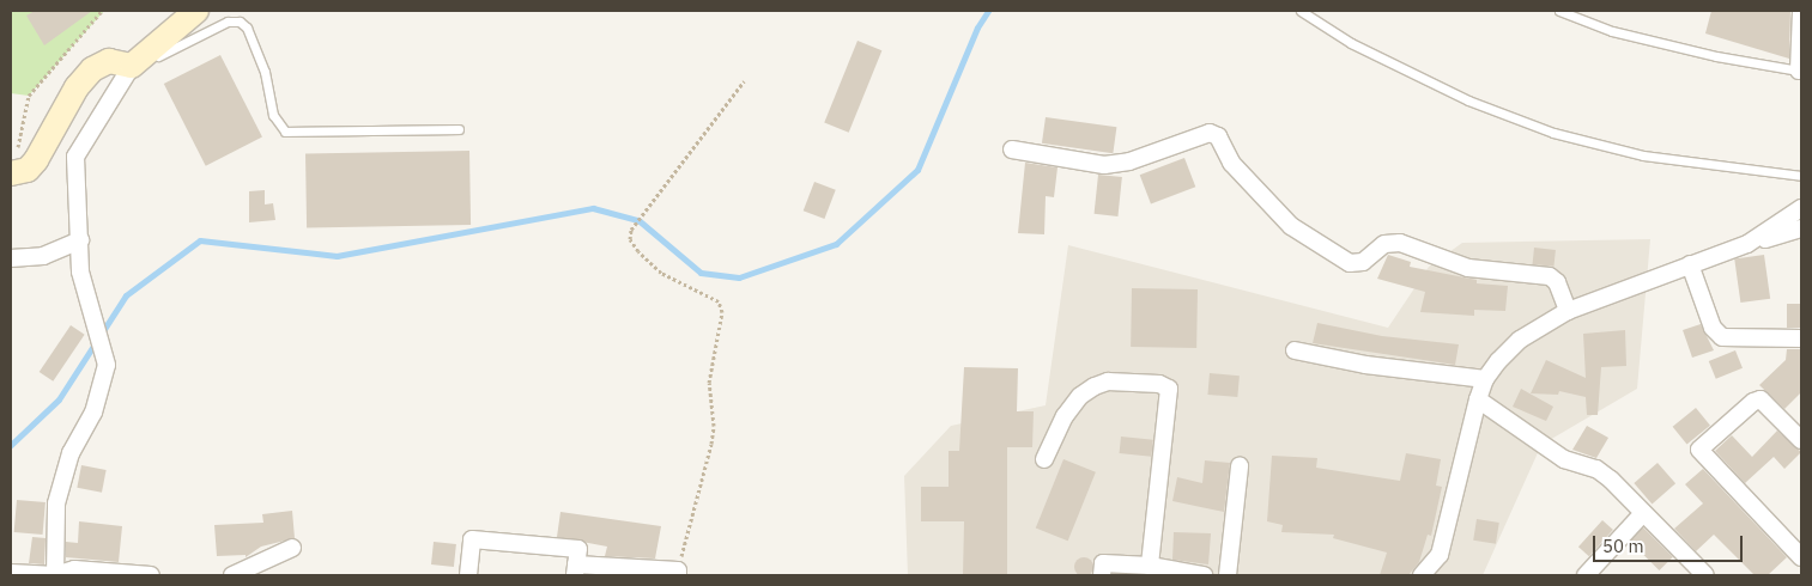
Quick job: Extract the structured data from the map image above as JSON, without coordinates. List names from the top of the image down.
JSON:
{
  "scale_bar": "50 m"
}
